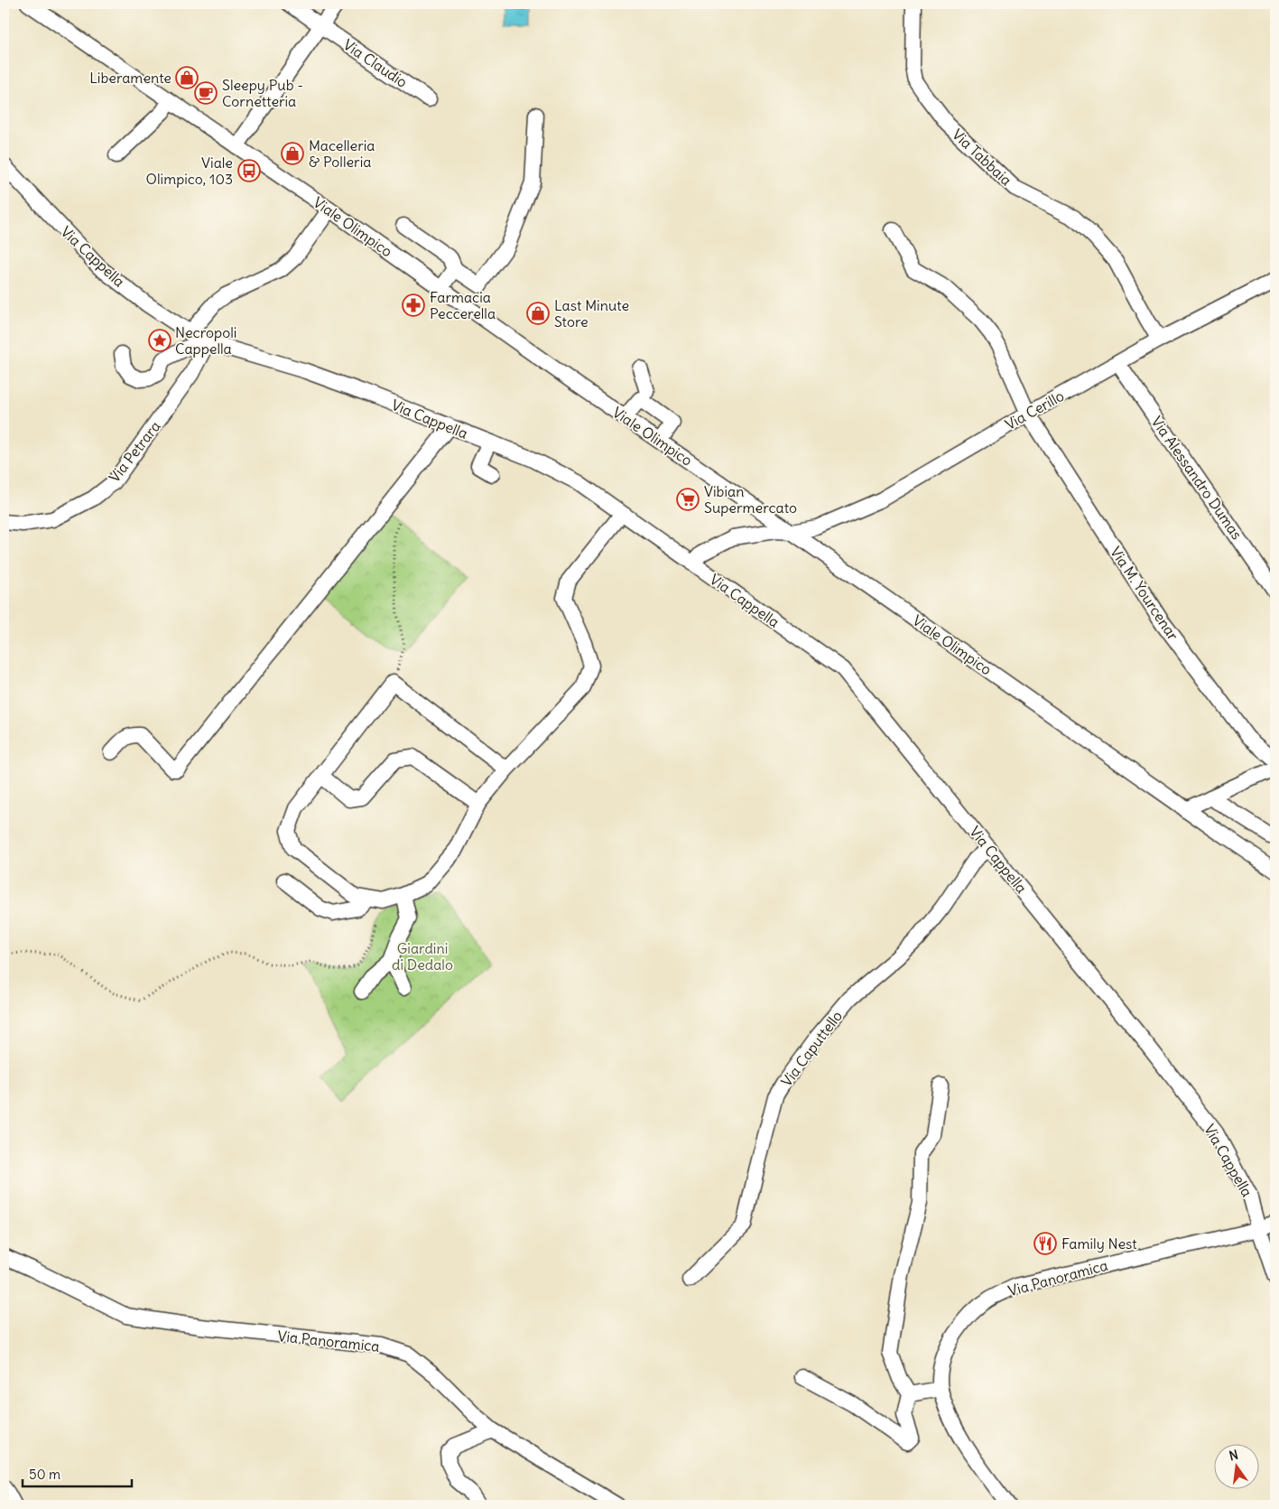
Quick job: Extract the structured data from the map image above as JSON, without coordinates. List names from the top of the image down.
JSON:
{
  "streets": {
    "street": [
      "Via Claudio",
      "Via Tabbaia",
      "Viale Olimpico",
      "Via Cappella",
      "Via Cerillo",
      "Via Petrara",
      "Via Alessandro Dumas",
      "Via M. Yourcenar",
      "Via Caputtello",
      "Via Panoramica"
    ]
  },
  "crossings": [
    ["Via Tabbaia", "Via Cerillo"],
    ["Viale Olimpico", "Via Cerillo"],
    ["Via Cappella", "Via Cerillo"],
    ["Via Cappella", "Via Petrara"],
    ["Via Cappella", "Via Caputtello"],
    ["Via Cappella", "Via Panoramica"],
    ["Via Cerillo", "Via Alessandro Dumas"],
    ["Via Cerillo", "Via M. Yourcenar"]
  ],
  "parks": ["Giardini di Dedalo"],
  "places": {
    "shop": ["Liberamente", "Macelleria & Polleria", "Last Minute Store"],
    "cafe": ["Sleepy Pub - Cornetteria"],
    "bus stop": ["Viale Olimpico, 103"],
    "pharmacy": ["Farmacia Peccerella"],
    "place": ["Necropoli Cappella"],
    "supermarket": ["Vibian Supermercato"],
    "restaurant": ["Family Nest"]
  },
  "scale_bar": "50 m",
  "north": "top"
}
